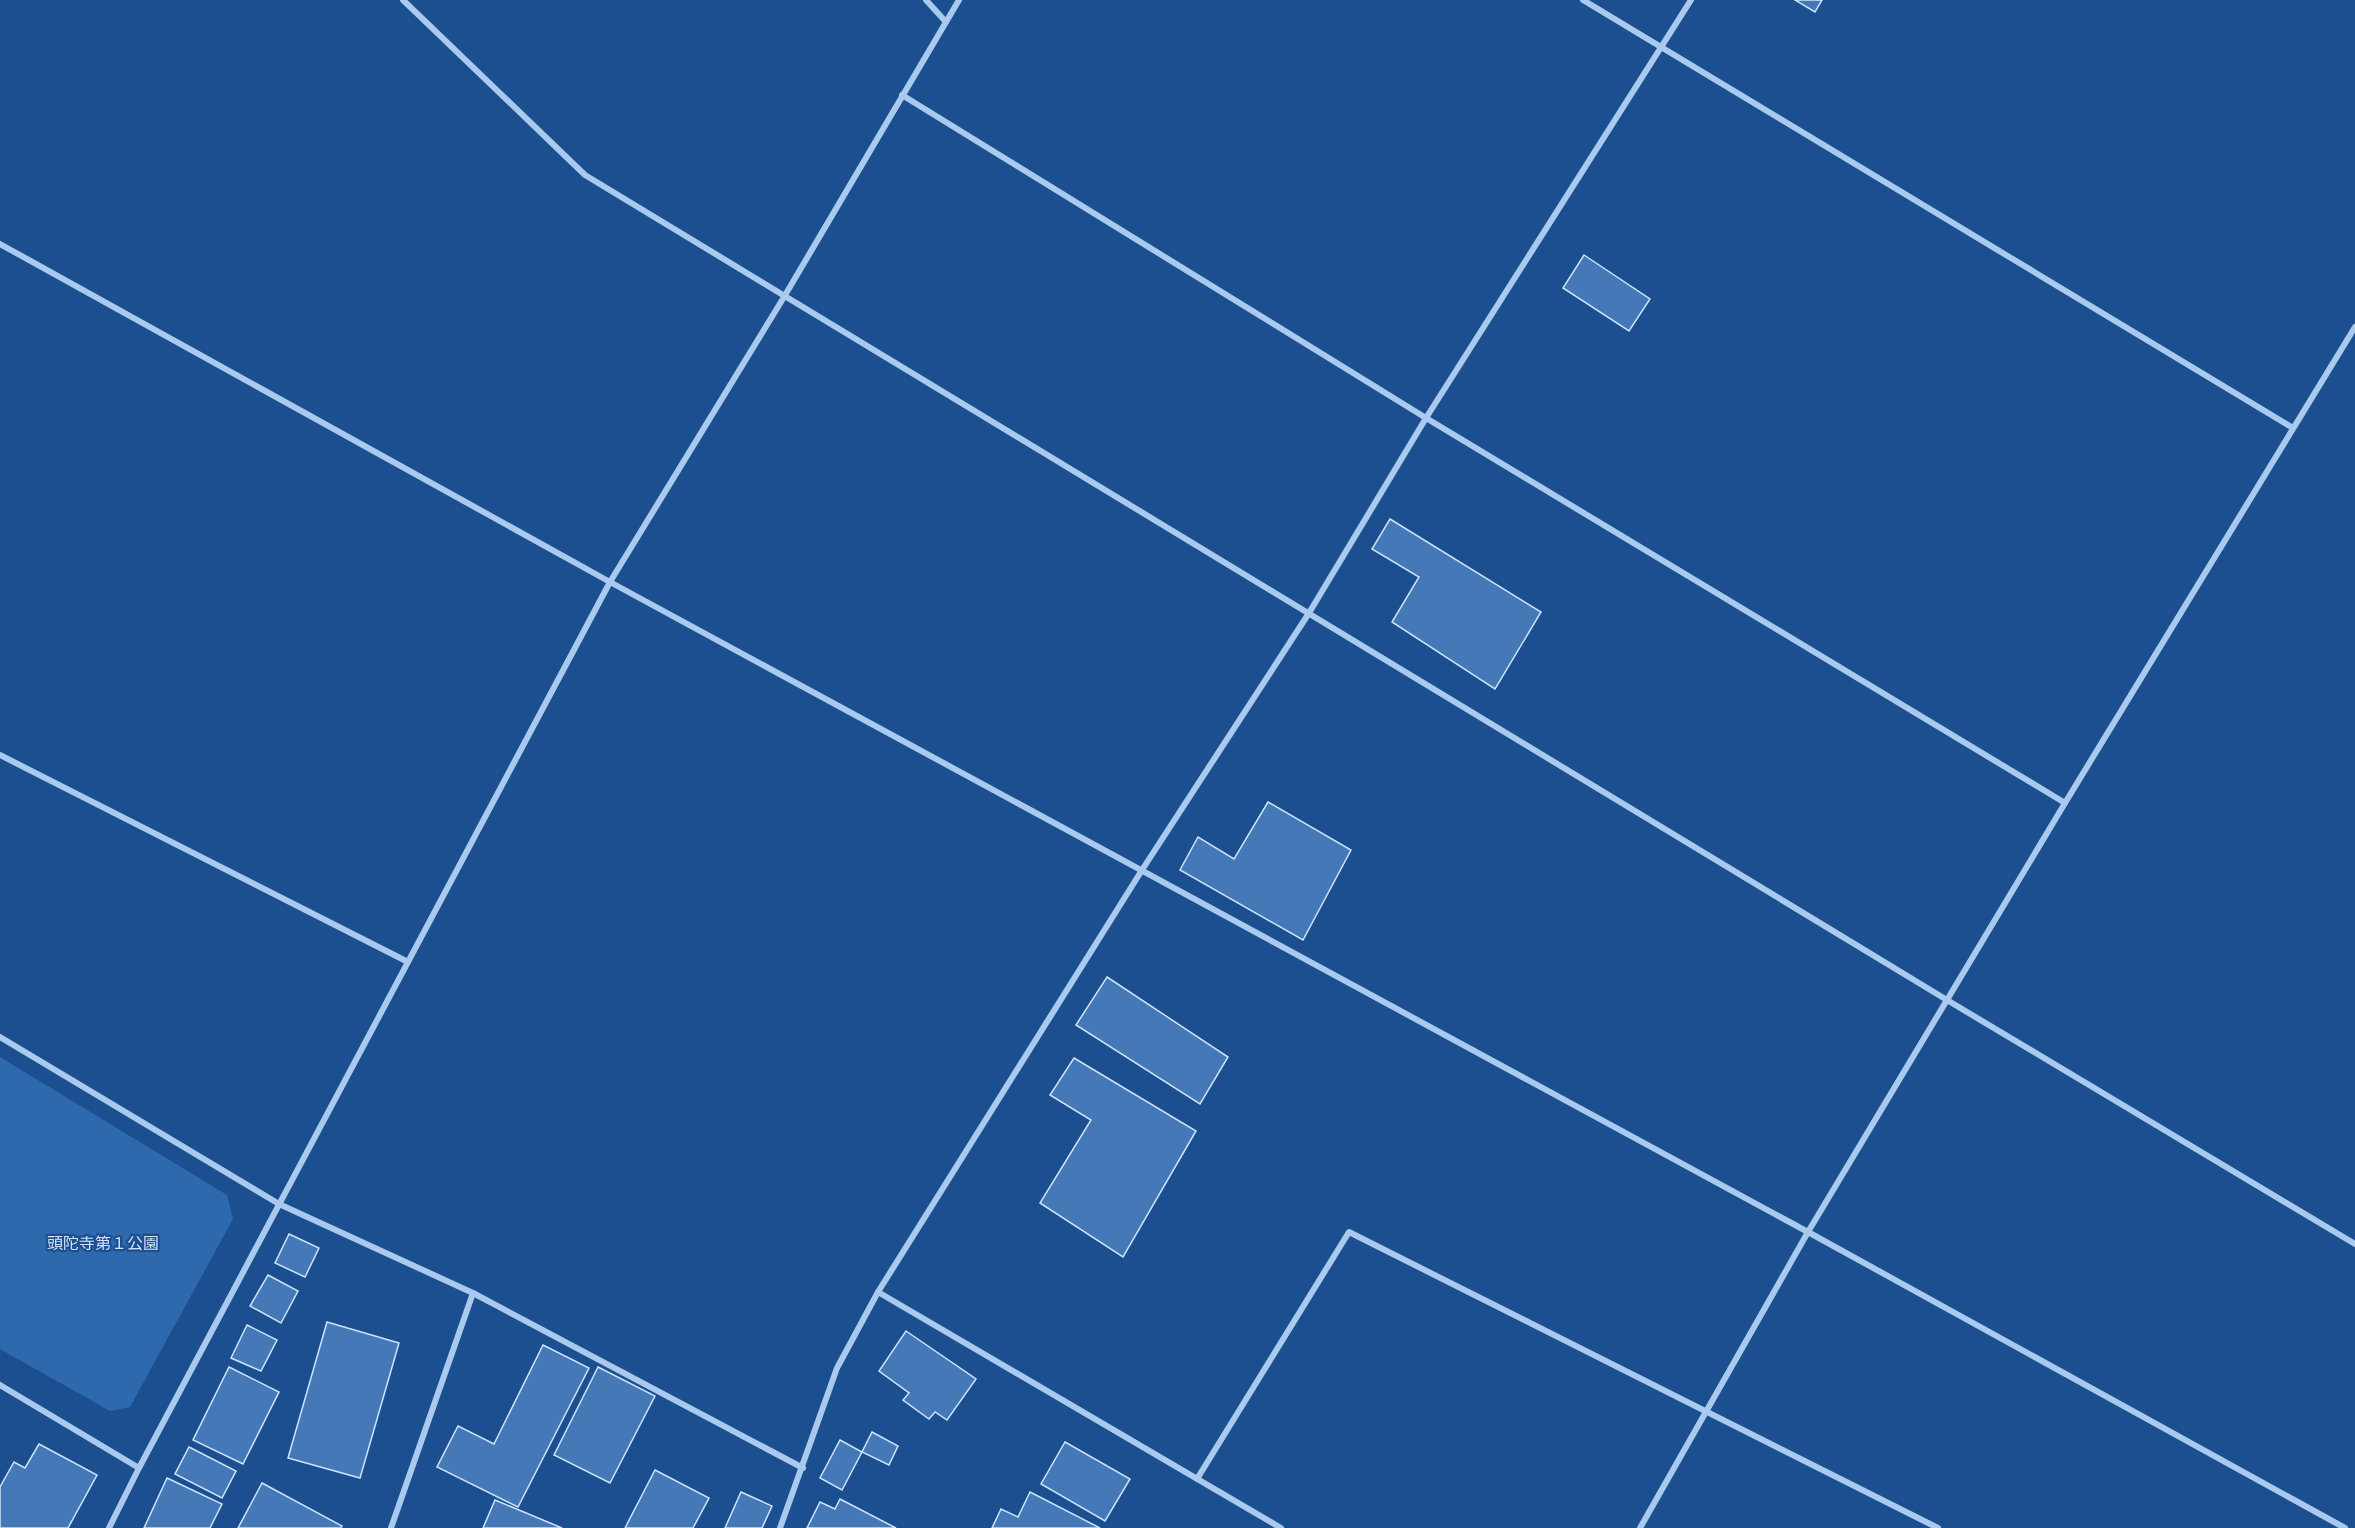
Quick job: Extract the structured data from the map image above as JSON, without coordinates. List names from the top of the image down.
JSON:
{
  "parks": ["頭陀寺第１公園"]
}
